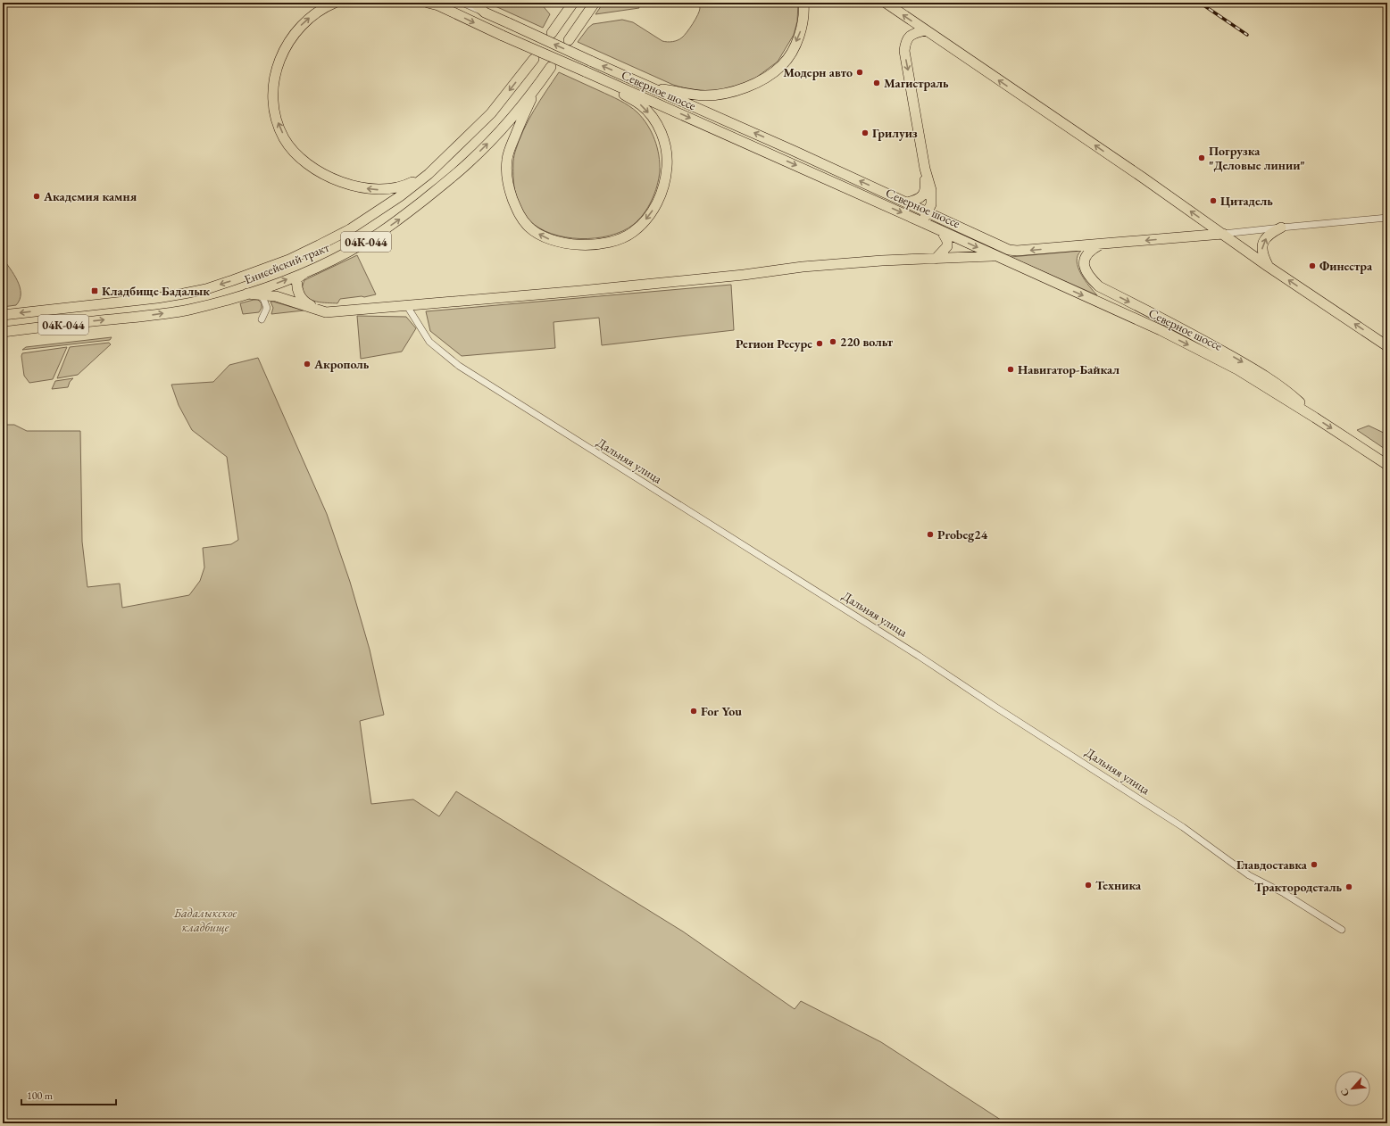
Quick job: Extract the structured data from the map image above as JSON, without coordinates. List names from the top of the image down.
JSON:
{
  "streets": {
    "main road": ["Северное шоссе", "04К-044", "Енисейский тракт"],
    "street": ["Дальняя улица"]
  },
  "parks": ["Бадалыкское кладбище"],
  "places": {
    "other": [
      "Модерн авто",
      "Магистраль",
      "Грилуиз",
      "Погрузка \"Деловые линии\"",
      "Академия камня",
      "Цитадель",
      "Финестра",
      "220 вольт",
      "Регион Ресурс",
      "Акрополь",
      "Навигатор-Байкал",
      "Probeg24",
      "For You",
      "Главдоставка",
      "Техника",
      "Трактородеталь"
    ],
    "transit": ["Кладбище Бадалык"]
  },
  "scale_bar": "100 m",
  "north": "bottom left"
}
